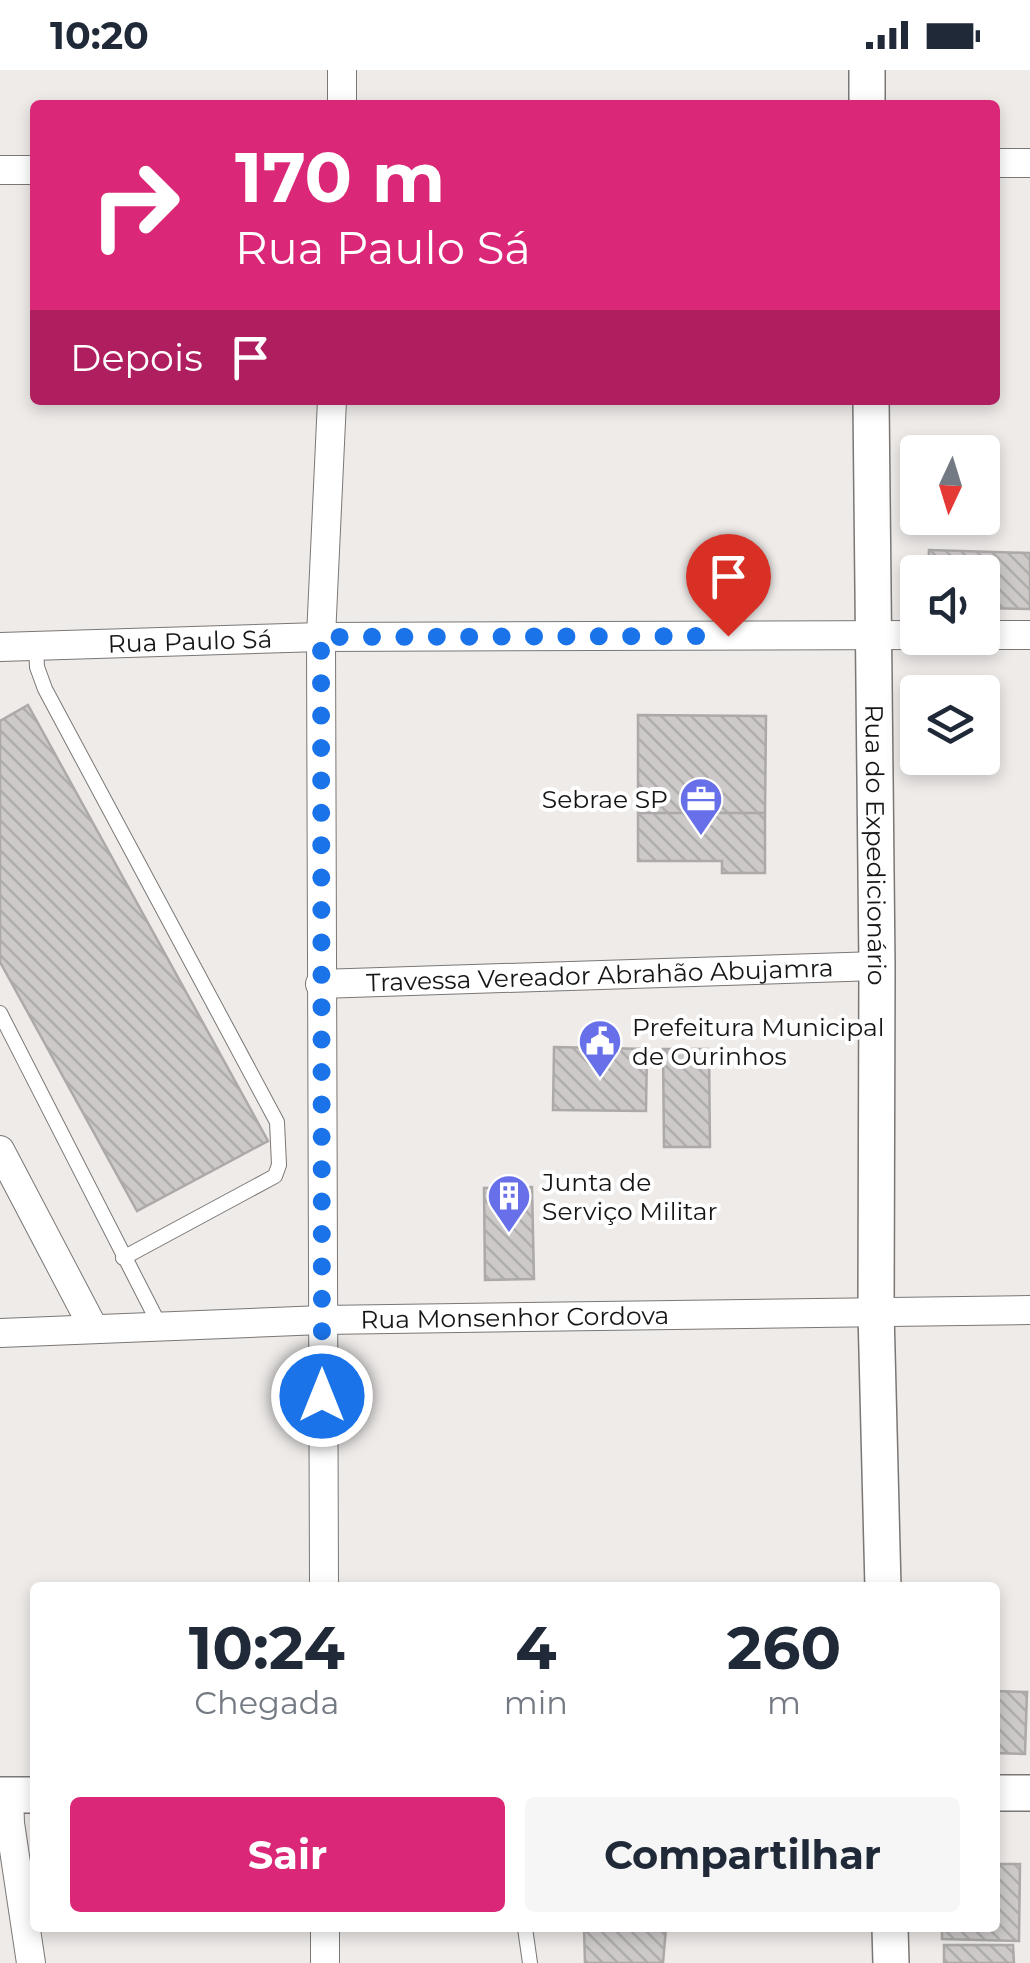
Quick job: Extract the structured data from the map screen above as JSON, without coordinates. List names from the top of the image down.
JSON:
{
  "streets": {
    "street": [
      "Rua Paulo Sá",
      "Rua do Expedicionário",
      "Travessa Vereador Abrahão Abujamra",
      "Rua Monsenhor Cordova"
    ]
  },
  "crossings": [
    ["Rua Paulo Sá", "Rua do Expedicionário"],
    ["Rua do Expedicionário", "Travessa Vereador Abrahão Abujamra"],
    ["Rua do Expedicionário", "Rua Monsenhor Cordova"]
  ],
  "places": {
    "office": ["Sebrae SP"],
    "public building": ["Prefeitura Municipal de Ourinhos"],
    "building": ["Junta de Serviço Militar"]
  },
  "north": "bottom",
  "page": {
    "status": "10:20",
    "turn": ["170 m", "Rua Paulo Sá"],
    "then": "Depois",
    "eta": [
      "10:24",
      "Chegada",
      "4",
      "min",
      "260",
      "m"
    ],
    "buttons": ["Sair", "Compartilhar"]
  }
}
